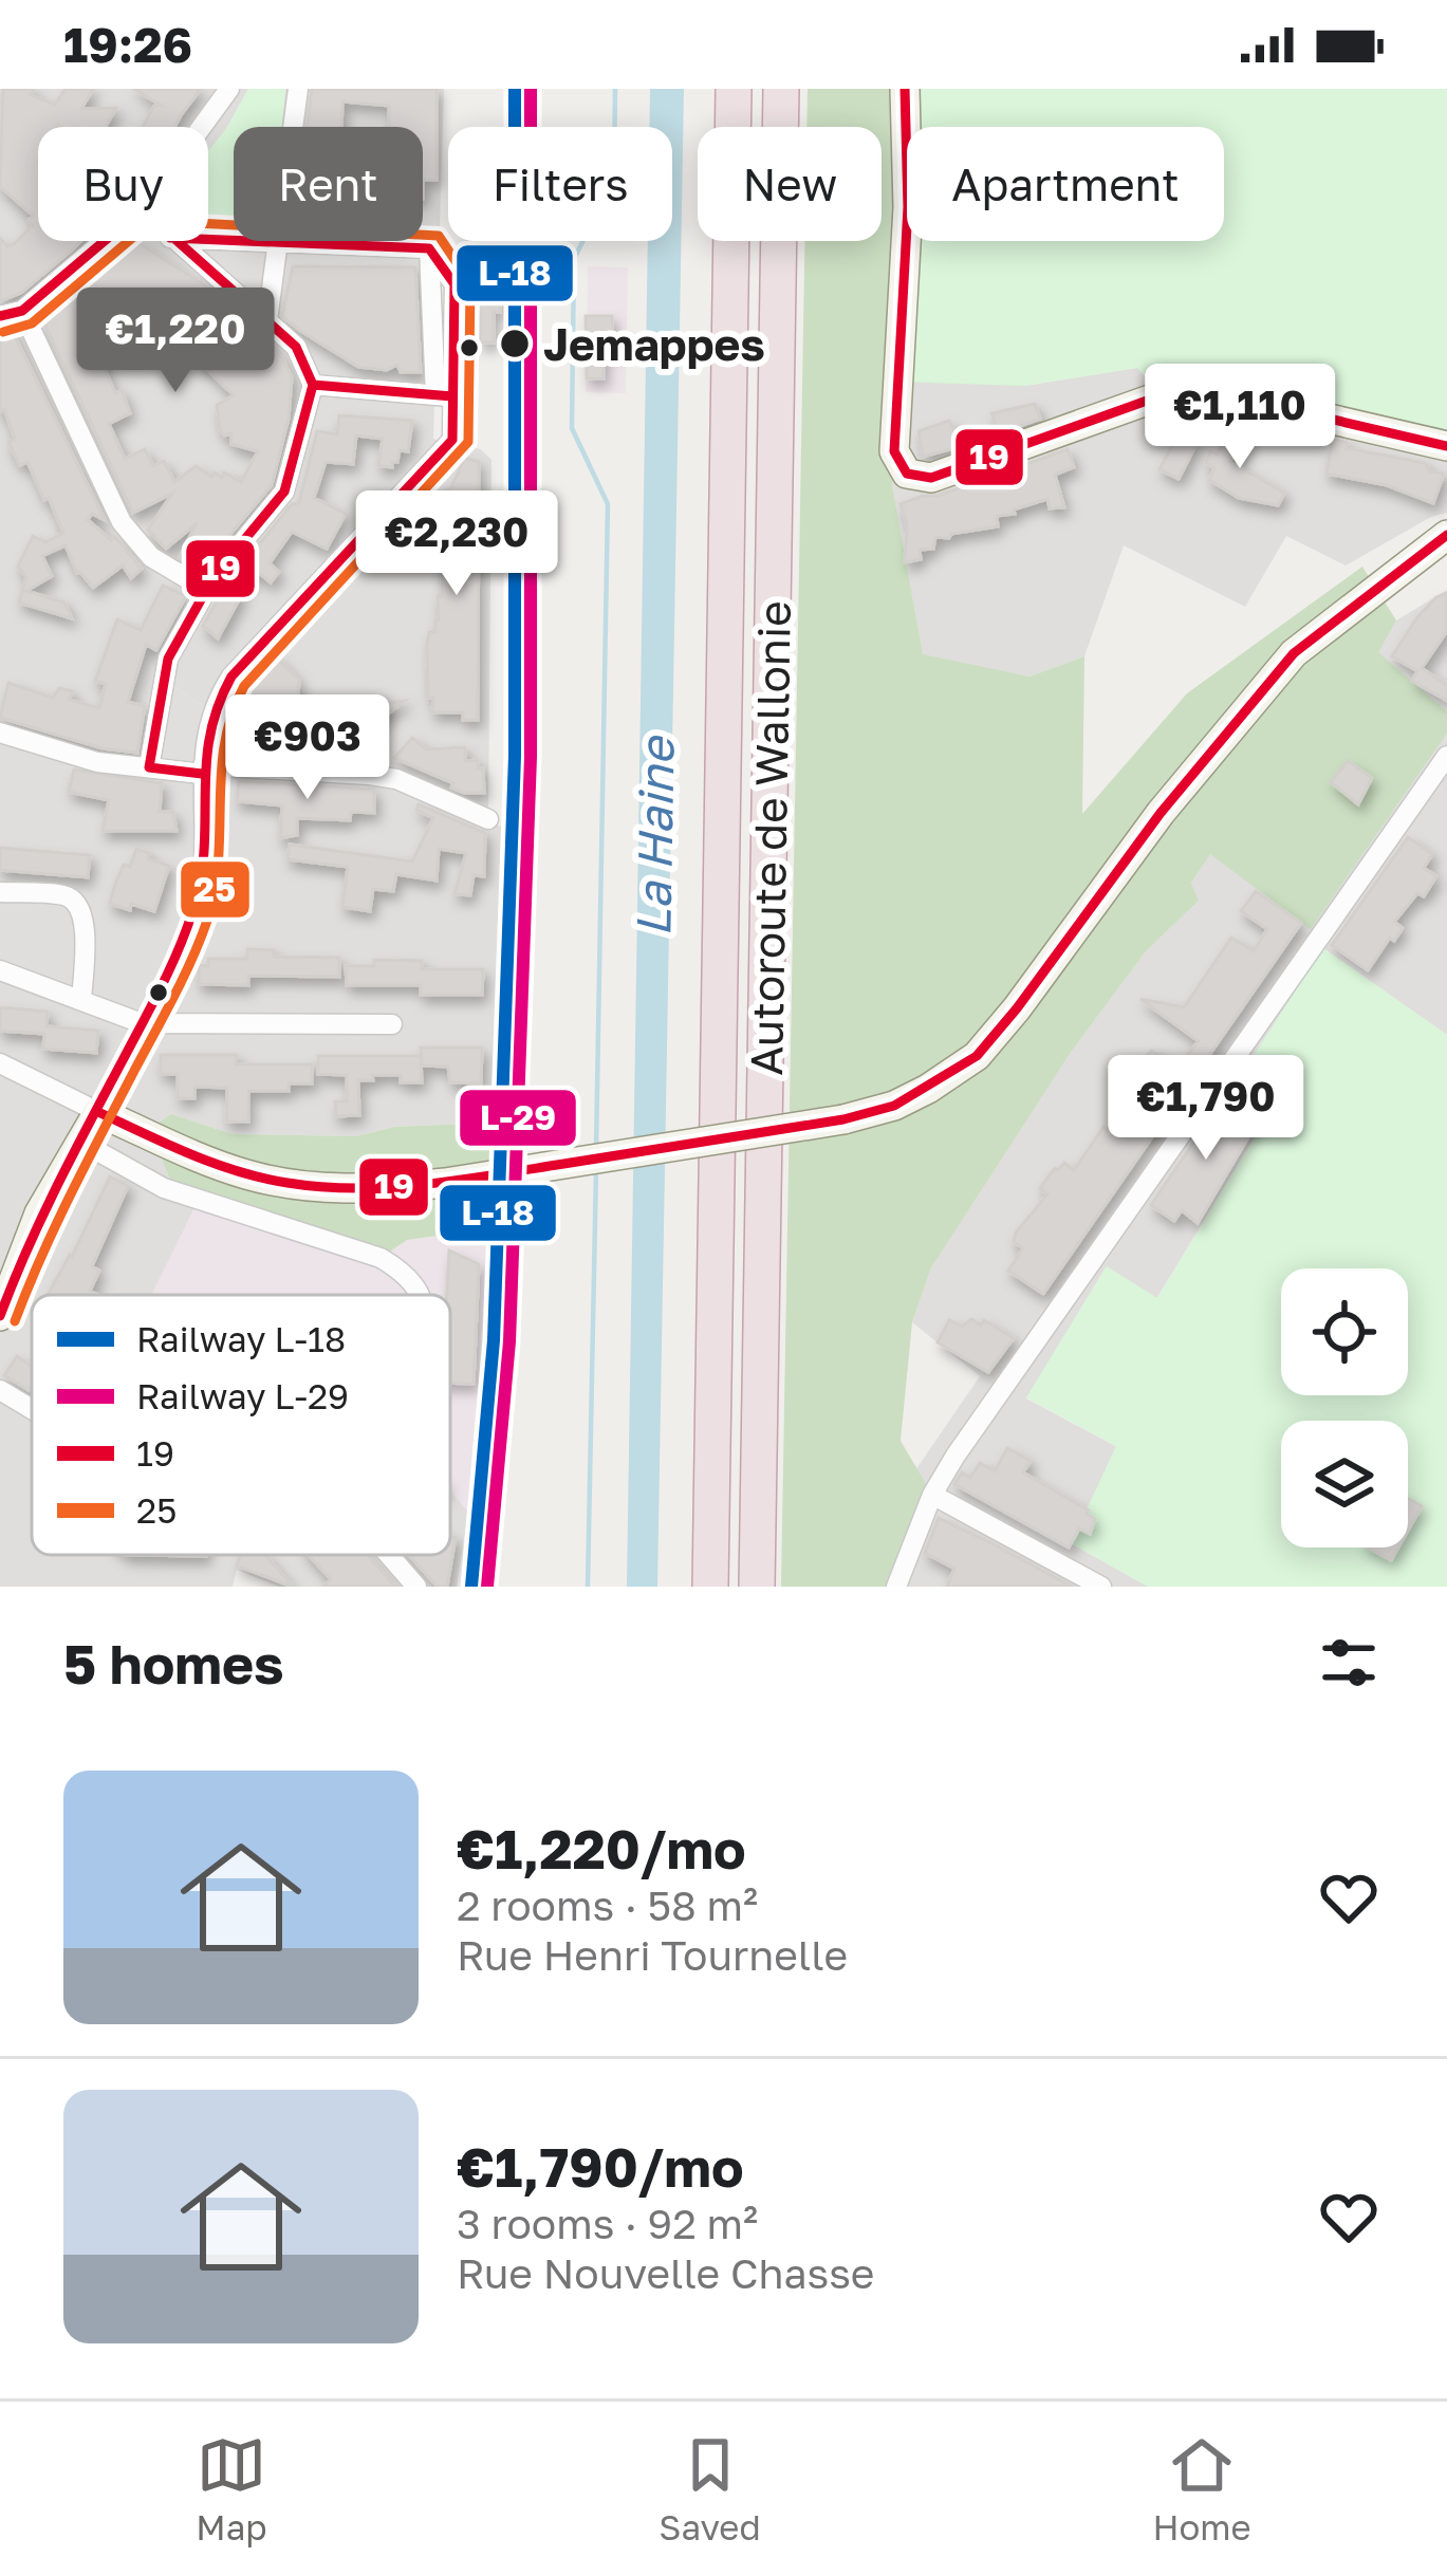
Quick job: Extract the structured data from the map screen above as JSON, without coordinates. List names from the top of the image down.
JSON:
{
  "streets": {
    "highway": ["Autoroute de Wallonie"]
  },
  "water": ["La Haine"],
  "places": ["Jemappes"],
  "lines": [
    "rail line L-18",
    "rail line L-29",
    "transit line 19",
    "transit line 25"
  ],
  "legend": [
    "Railway L-18",
    "Railway L-29",
    "19",
    "25"
  ],
  "page": {
    "status": "19:26",
    "chip": [
      "Buy",
      "Rent",
      "Filters",
      "New",
      "Apartment"
    ],
    "price": [
      "€1,220",
      "€1,110",
      "€2,230",
      "€903",
      "€1,790"
    ],
    "heading": "5 homes",
    "list": [
      {
        "name": "€1,220/mo",
        "note": "2 rooms · 58 m² · Rue Henri Tournelle"
      },
      {
        "name": "€1,790/mo",
        "note": "3 rooms · 92 m² · Rue Nouvelle Chasse"
      }
    ],
    "tabs": ["Map", "Saved", "Home"]
  }
}
